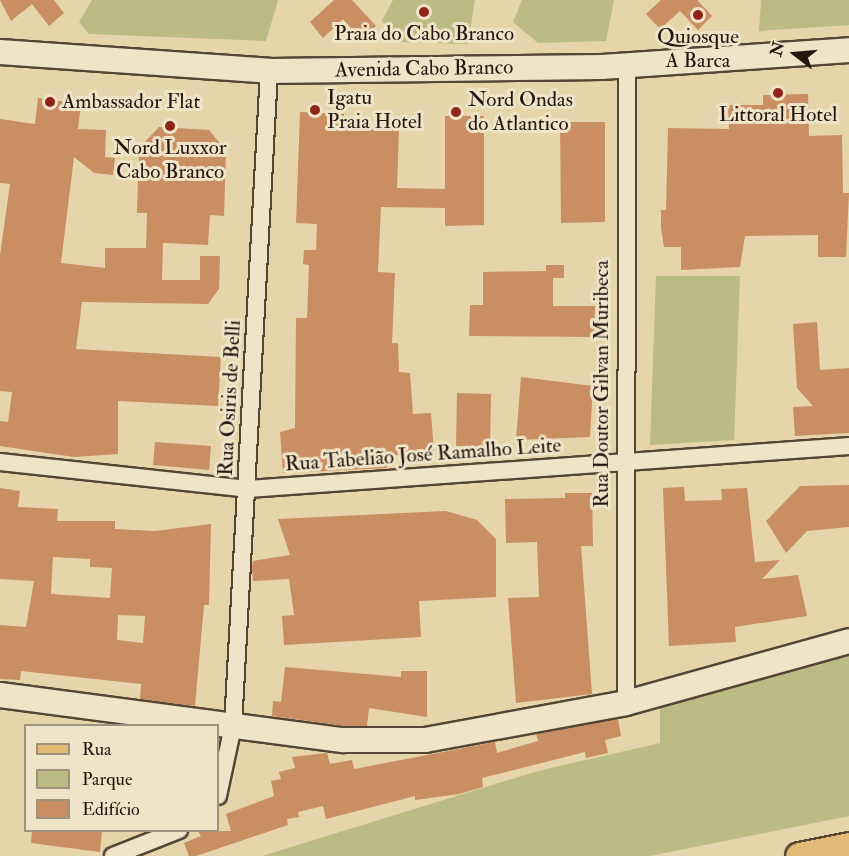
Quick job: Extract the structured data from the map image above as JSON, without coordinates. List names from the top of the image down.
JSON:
{
  "streets": {
    "main road": ["Avenida Cabo Branco"],
    "street": ["Rua Doutor Gilvan Muribeca", "Rua Osiris de Belli", "Rua Tabelião José Ramalho Leite"]
  },
  "crossings": [
    ["Avenida Cabo Branco", "Rua Doutor Gilvan Muribeca"],
    ["Avenida Cabo Branco", "Rua Osiris de Belli"],
    ["Rua Doutor Gilvan Muribeca", "Rua Tabelião José Ramalho Leite"],
    ["Rua Osiris de Belli", "Rua Tabelião José Ramalho Leite"]
  ],
  "places": [
    "Praia do Cabo Branco",
    "Quiosque A Barca",
    "Littoral Hotel",
    "Ambassador Flat",
    "Igatu Praia Hotel",
    "Nord Ondas do Atlantico",
    "Nord Luxxor Cabo Branco"
  ],
  "legend": ["Rua", "Parque", "Edifício"],
  "north": "left"
}
